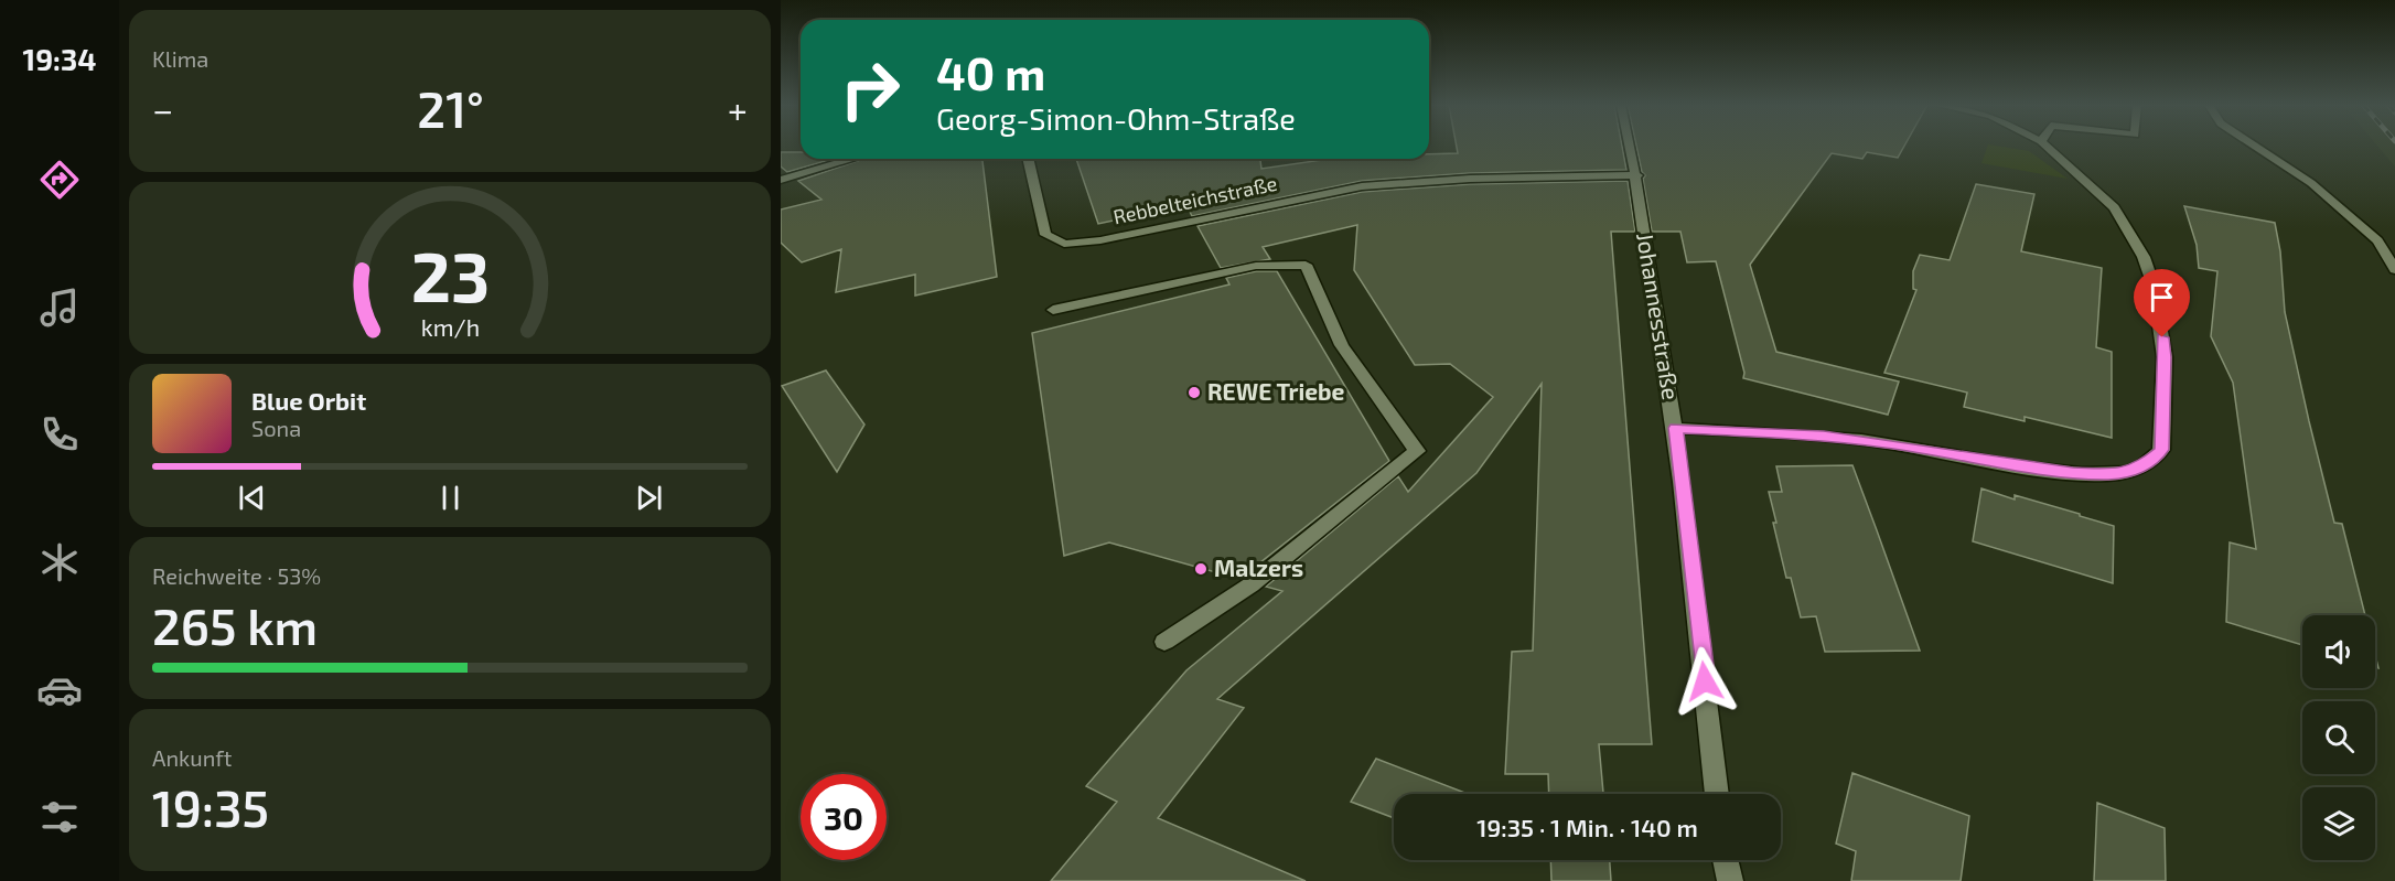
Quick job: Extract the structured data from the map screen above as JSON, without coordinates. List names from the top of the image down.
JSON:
{
  "streets": {
    "street": ["Rebbelteichstraße", "Johannesstraße"]
  },
  "crossings": [
    ["Rebbelteichstraße", "Johannesstraße"]
  ],
  "places": ["REWE Triebe", "Malzers"],
  "page": {
    "tabs": "19:34",
    "tile": [
      "Klima",
      ["Reichweite · 53%", "265 km"],
      ["Ankunft", "19:35"]
    ],
    "turn": ["40 m", "Georg-Simon-Ohm-Straße"],
    "heat": ["−", "21°", "+"],
    "song": ["Blue Orbit", "Sona"],
    "limit": "30",
    "trip": "19:35 · 1 Min. · 140 m",
    "gauge": ["23", "km/h"]
  }
}
